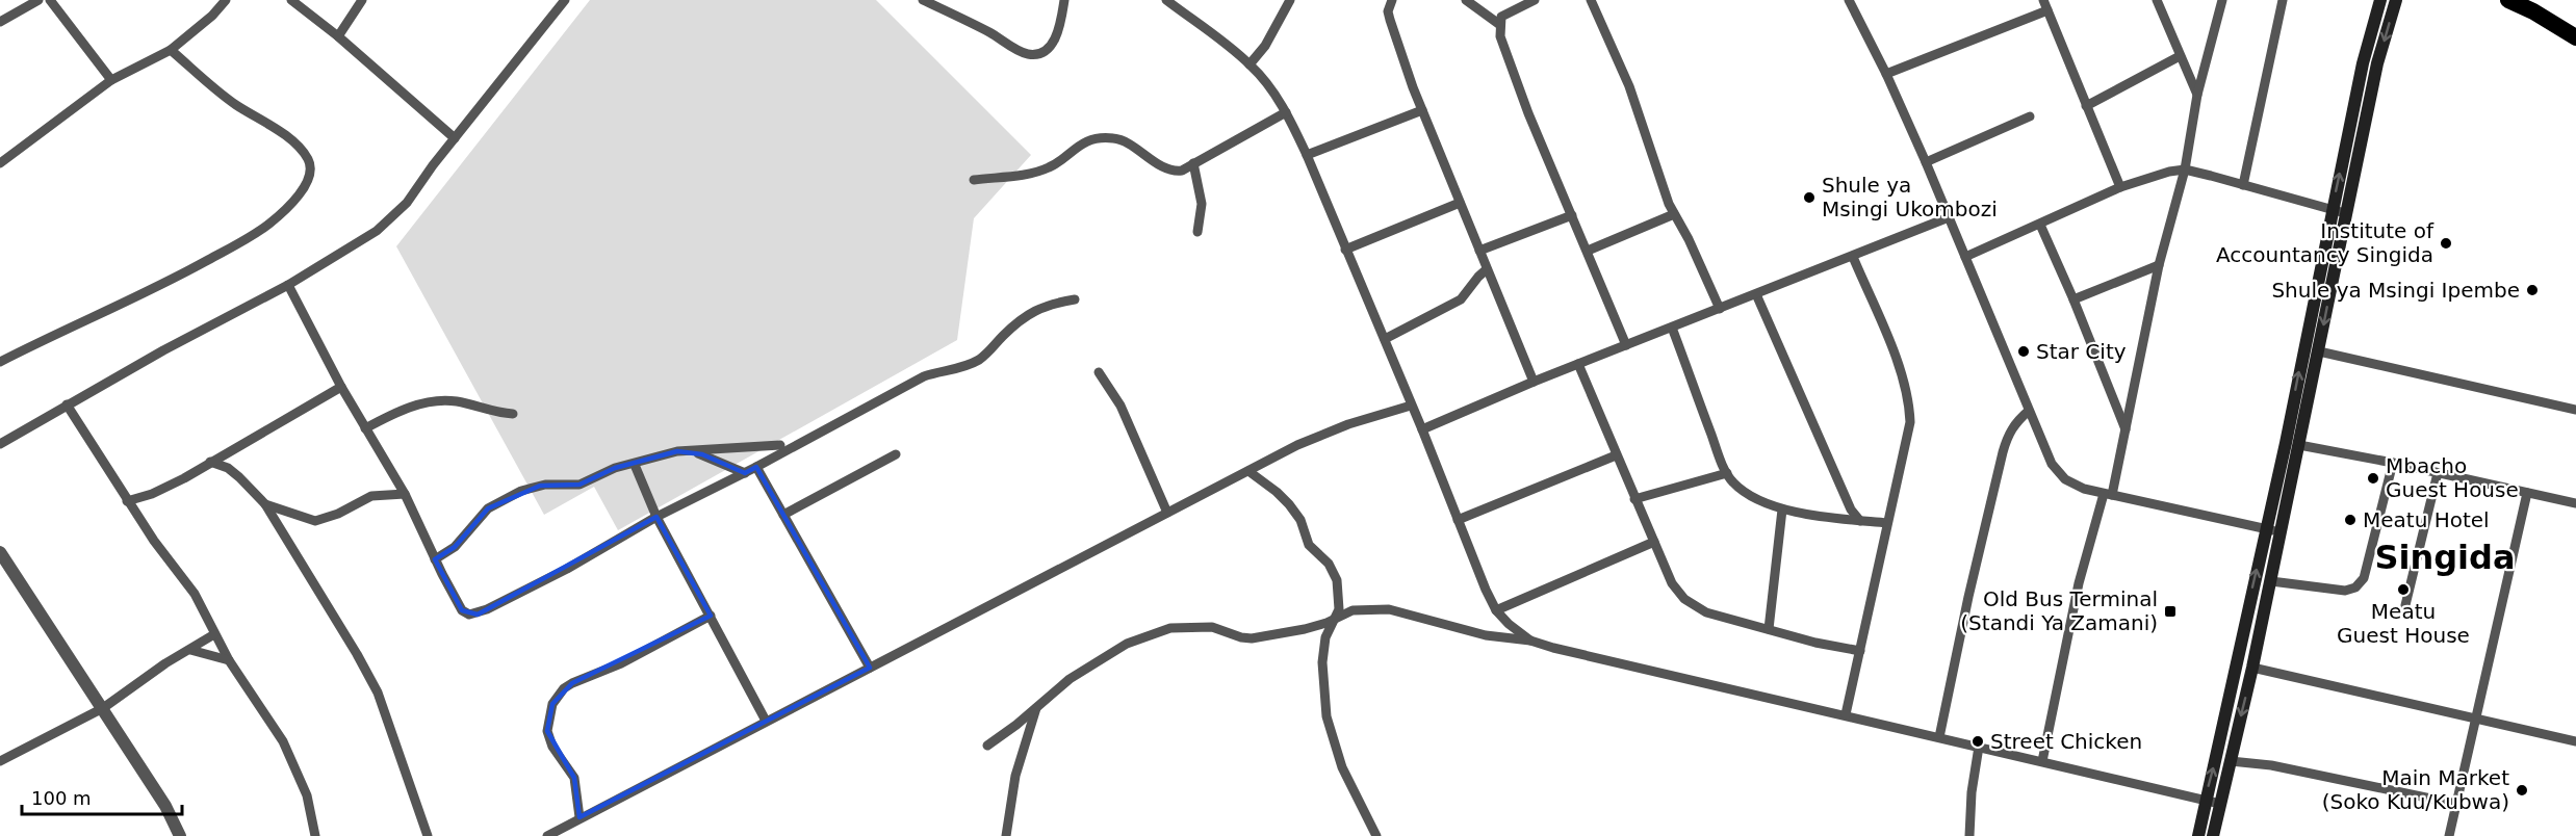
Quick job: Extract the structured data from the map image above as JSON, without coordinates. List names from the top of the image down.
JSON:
{
  "districts": ["Singida"],
  "places": {
    "other": [
      "Shule ya Msingi Ukombozi",
      "Institute of Accountancy Singida",
      "Shule ya Msingi Ipembe",
      "Star City",
      "Mbacho Guest House",
      "Meatu Hotel",
      "Meatu Guest House",
      "Street Chicken",
      "Main Market (Soko Kuu/Kubwa)"
    ],
    "transit": ["Old Bus Terminal (Standi Ya Zamani)"]
  },
  "scale_bar": "100 m"
}
